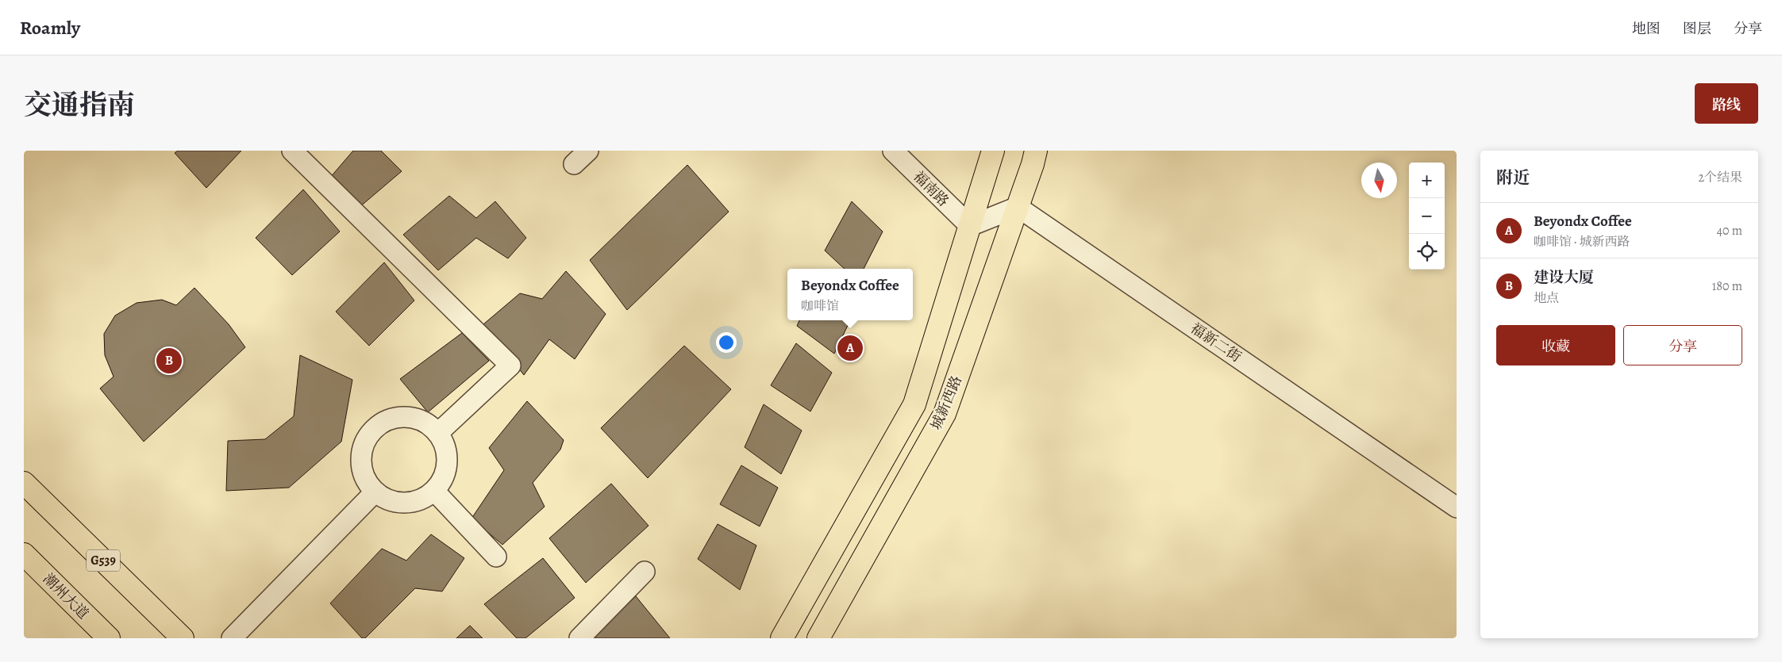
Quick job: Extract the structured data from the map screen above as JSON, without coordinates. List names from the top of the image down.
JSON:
{
  "streets": {
    "main road": ["城新西路", "G539", "潮州大道"],
    "street": ["福南路", "福新二街"]
  },
  "crossings": [
    ["福南路", "城新西路"],
    ["福新二街", "城新西路"]
  ],
  "north": "bottom",
  "page": {
    "header": "Roamly",
    "nav": ["地图", "图层", "分享"],
    "title": "交通指南",
    "buttons": [
      "路线",
      ["收藏", "分享"]
    ],
    "heading": ["附近", "2个结果"],
    "map_buttons": ["+", "−"],
    "list": [
      {
        "mark": "A",
        "name": "Beyondx Coffee",
        "note": "咖啡馆 · 城新西路",
        "value": "40 m"
      },
      {
        "mark": "B",
        "name": "建设大厦",
        "note": "地点",
        "value": "180 m"
      }
    ],
    "popup": ["Beyondx Coffee", "咖啡馆"],
    "pins": ["A", "B"]
  }
}
